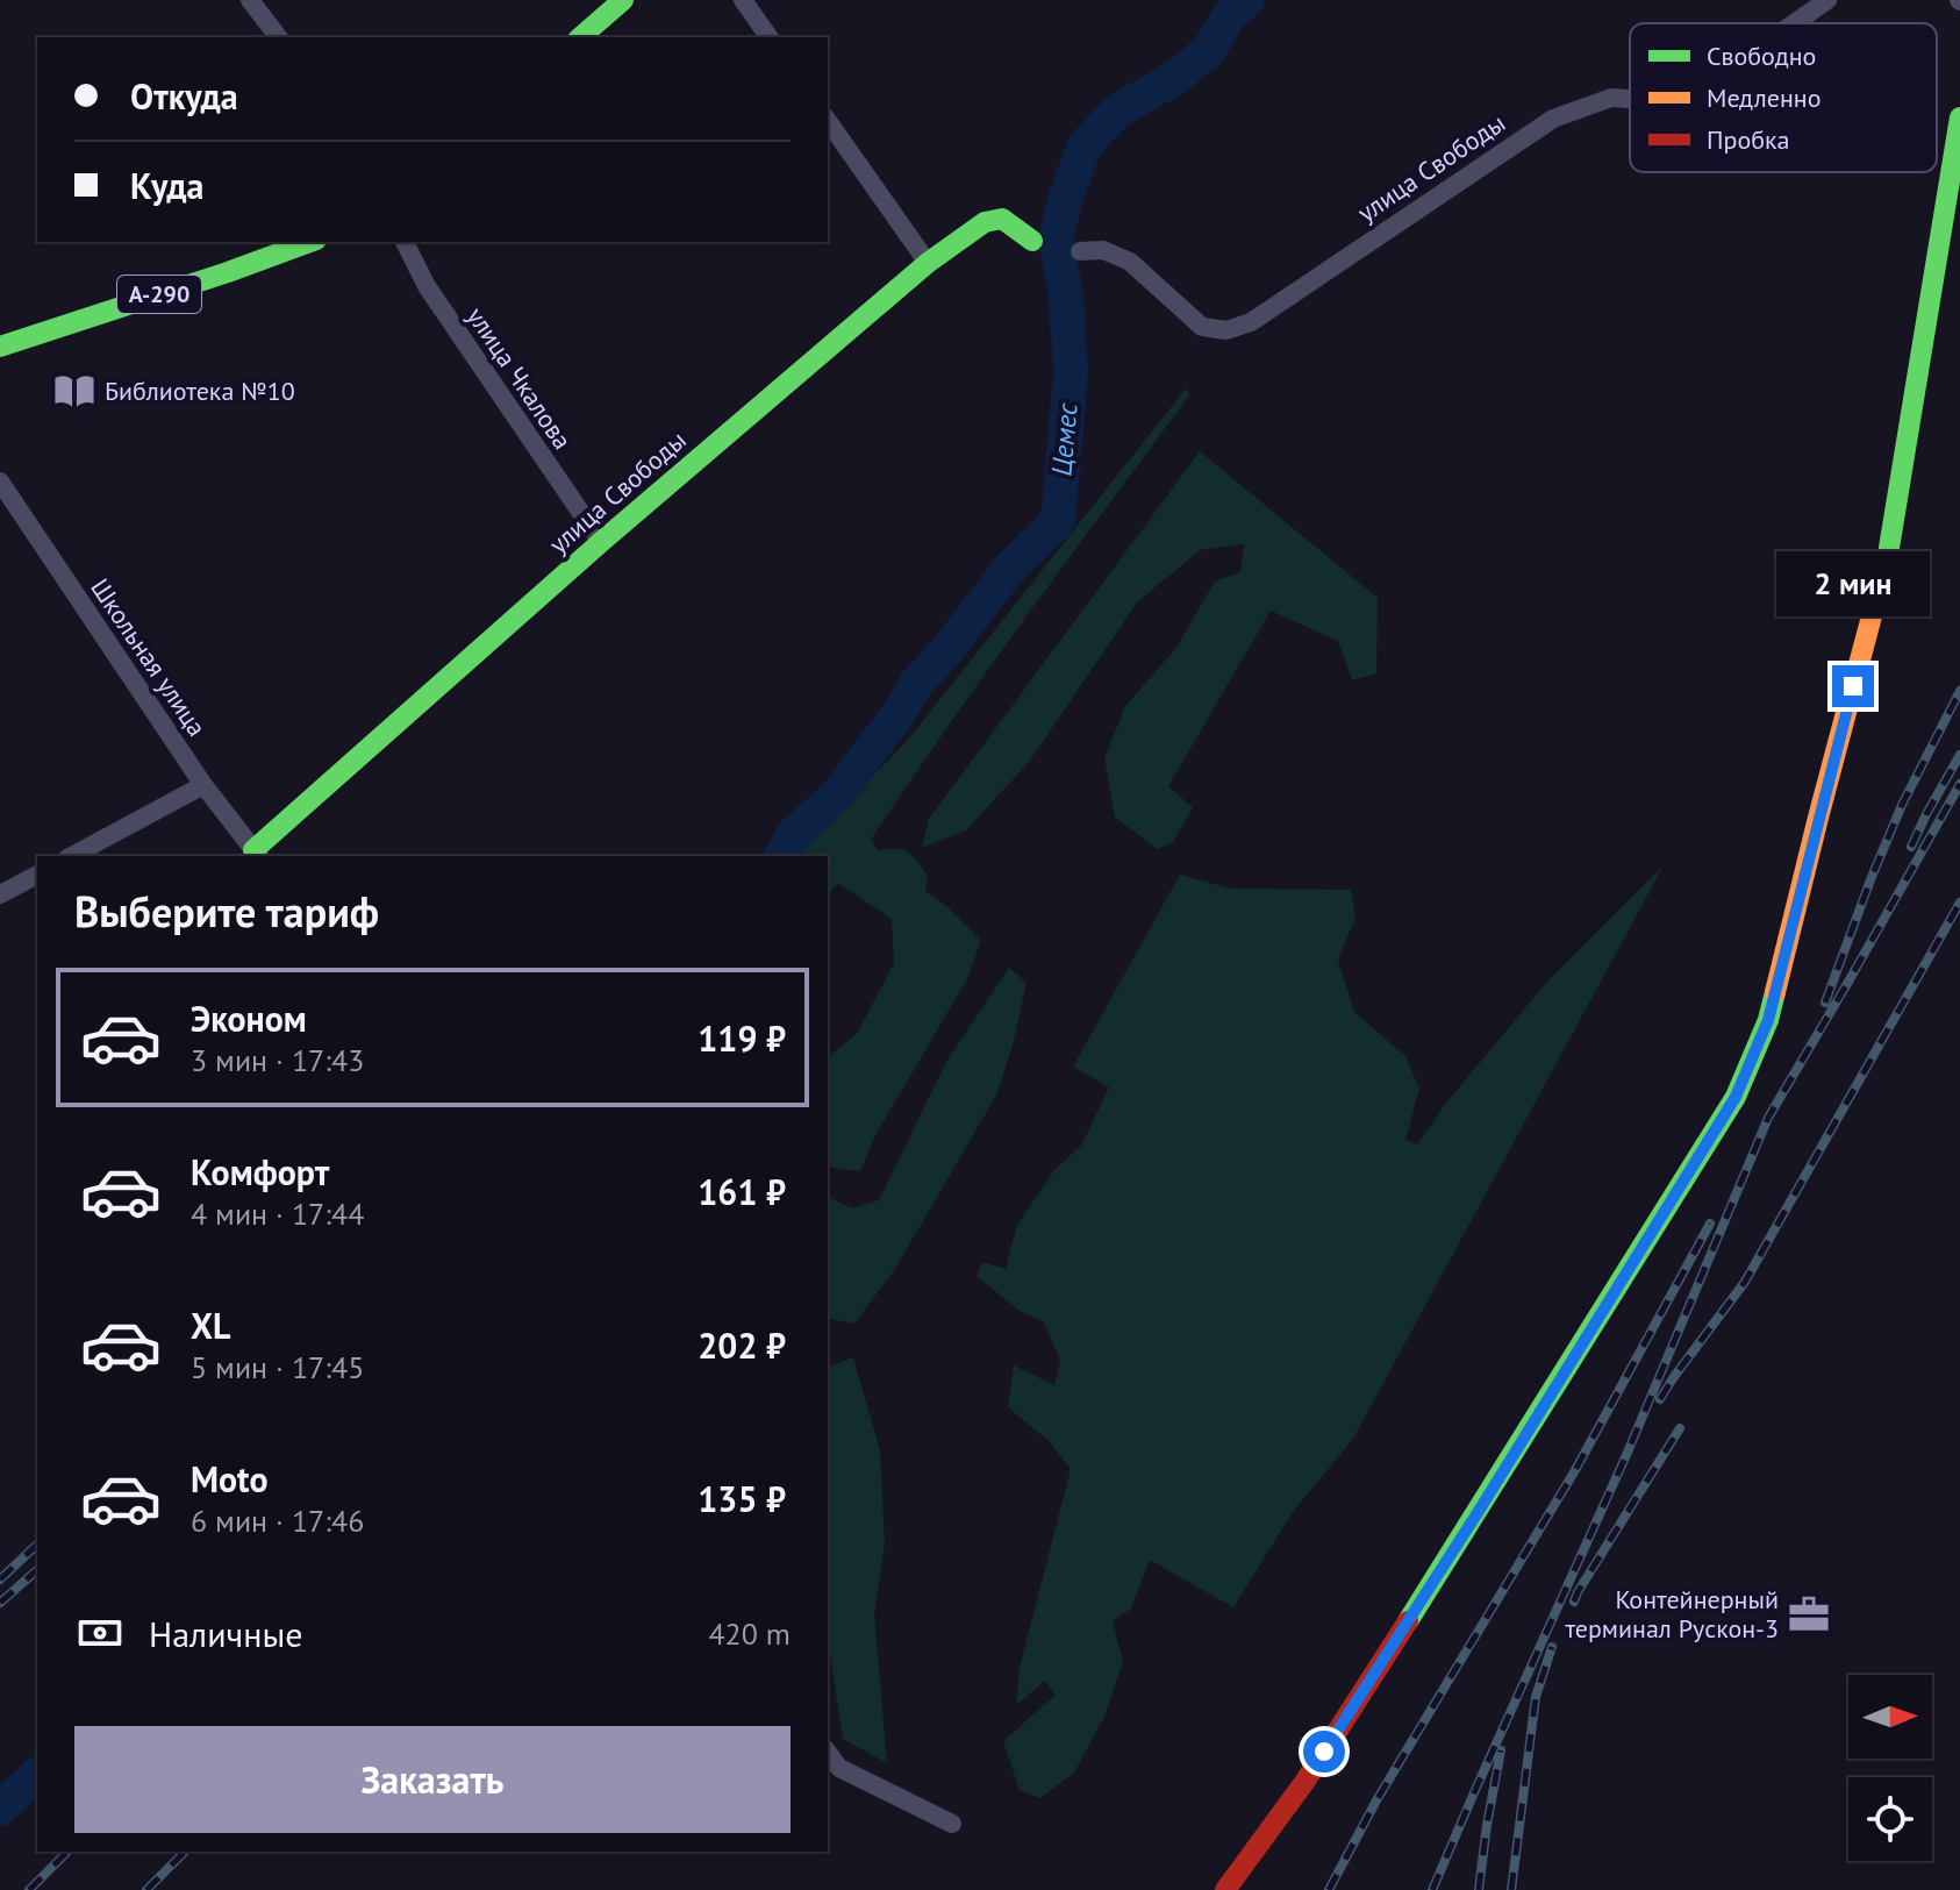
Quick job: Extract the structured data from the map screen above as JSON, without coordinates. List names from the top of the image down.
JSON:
{
  "streets": {
    "main road": ["улица Свободы", "А-290"],
    "street": ["улица Чкалова", "Школьная улица"]
  },
  "crossings": [
    ["улица Свободы", "улица Чкалова"],
    ["улица Свободы", "Школьная улица"]
  ],
  "water": ["Цемес"],
  "places": {
    "library": ["Библиотека №10"],
    "office": ["Контейнерный терминал Рускон-3"]
  },
  "legend": ["Свободно", "Медленно", "Пробка"],
  "north": "right",
  "page": {
    "banner": ["Откуда", "Куда"],
    "bubble": "2 мин",
    "heading": "Выберите тариф",
    "list": [
      {
        "name": "Эконом",
        "note": "3 мин · 17:43",
        "value": "119 ₽"
      },
      {
        "name": "Комфорт",
        "note": "4 мин · 17:44",
        "value": "161 ₽"
      },
      {
        "name": "XL",
        "note": "5 мин · 17:45",
        "value": "202 ₽"
      },
      {
        "name": "Moto",
        "note": "6 мин · 17:46",
        "value": "135 ₽"
      }
    ],
    "pay": ["Наличные", "420 m"],
    "buttons": "Заказать"
  }
}
